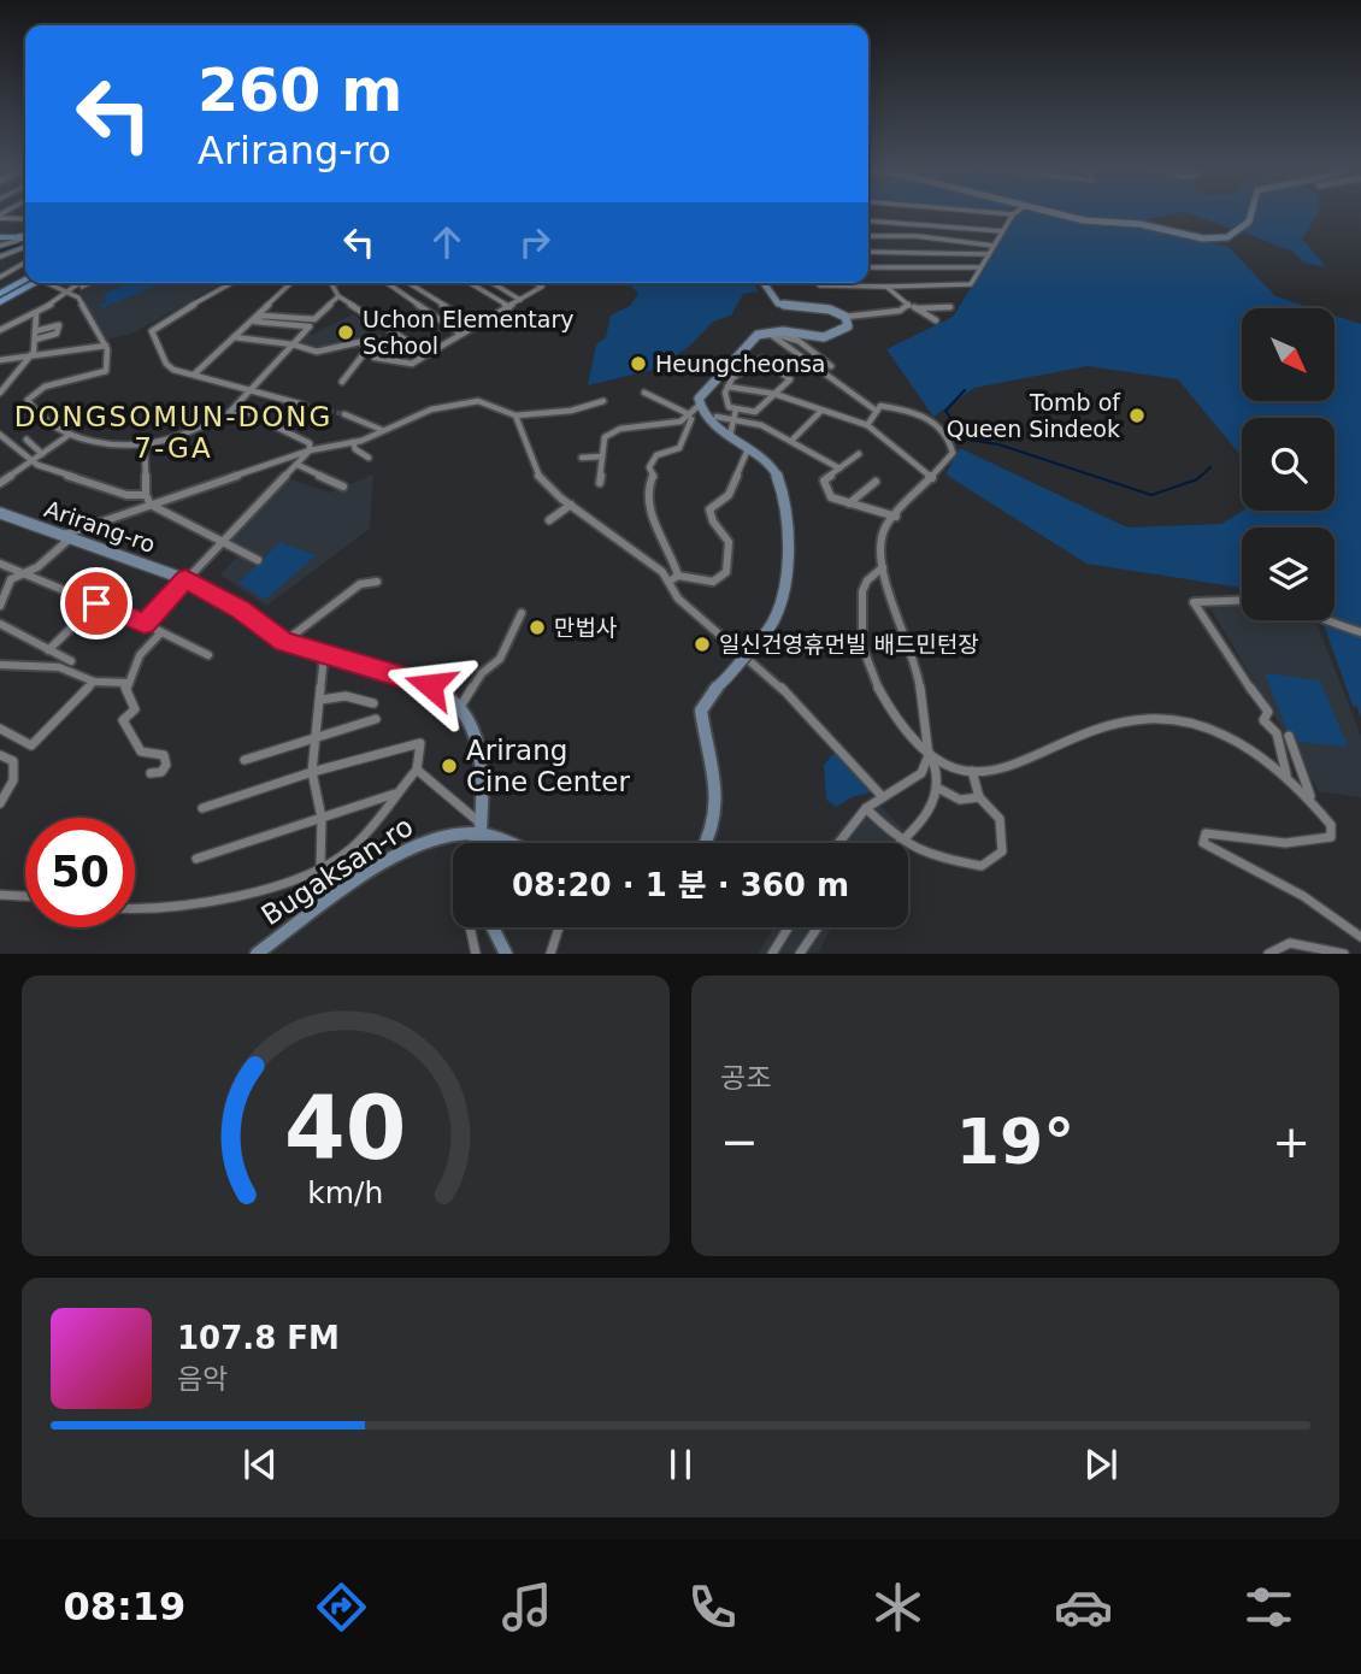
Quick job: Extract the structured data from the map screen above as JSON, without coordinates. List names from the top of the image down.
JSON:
{
  "streets": {
    "street": ["Arirang-ro", "Bugaksan-ro"]
  },
  "crossings": [
    ["Arirang-ro", "Bugaksan-ro"]
  ],
  "districts": ["DONGSOMUN-DONG 7-GA"],
  "places": [
    "Uchon Elementary School",
    "Heungcheonsa",
    "Tomb of Queen Sindeok",
    "만법사",
    "일신건영휴먼빌 배드민턴장",
    "Arirang Cine Center"
  ],
  "north": "bottom right",
  "page": {
    "turn": ["260 m", "Arirang-ro"],
    "limit": "50",
    "trip": "08:20 · 1 분 · 360 m",
    "tile": "공조",
    "heat": ["−", "19°", "+"],
    "song": ["107.8 FM", "음악"],
    "tabs": "08:19",
    "gauge": ["40", "km/h"]
  }
}
